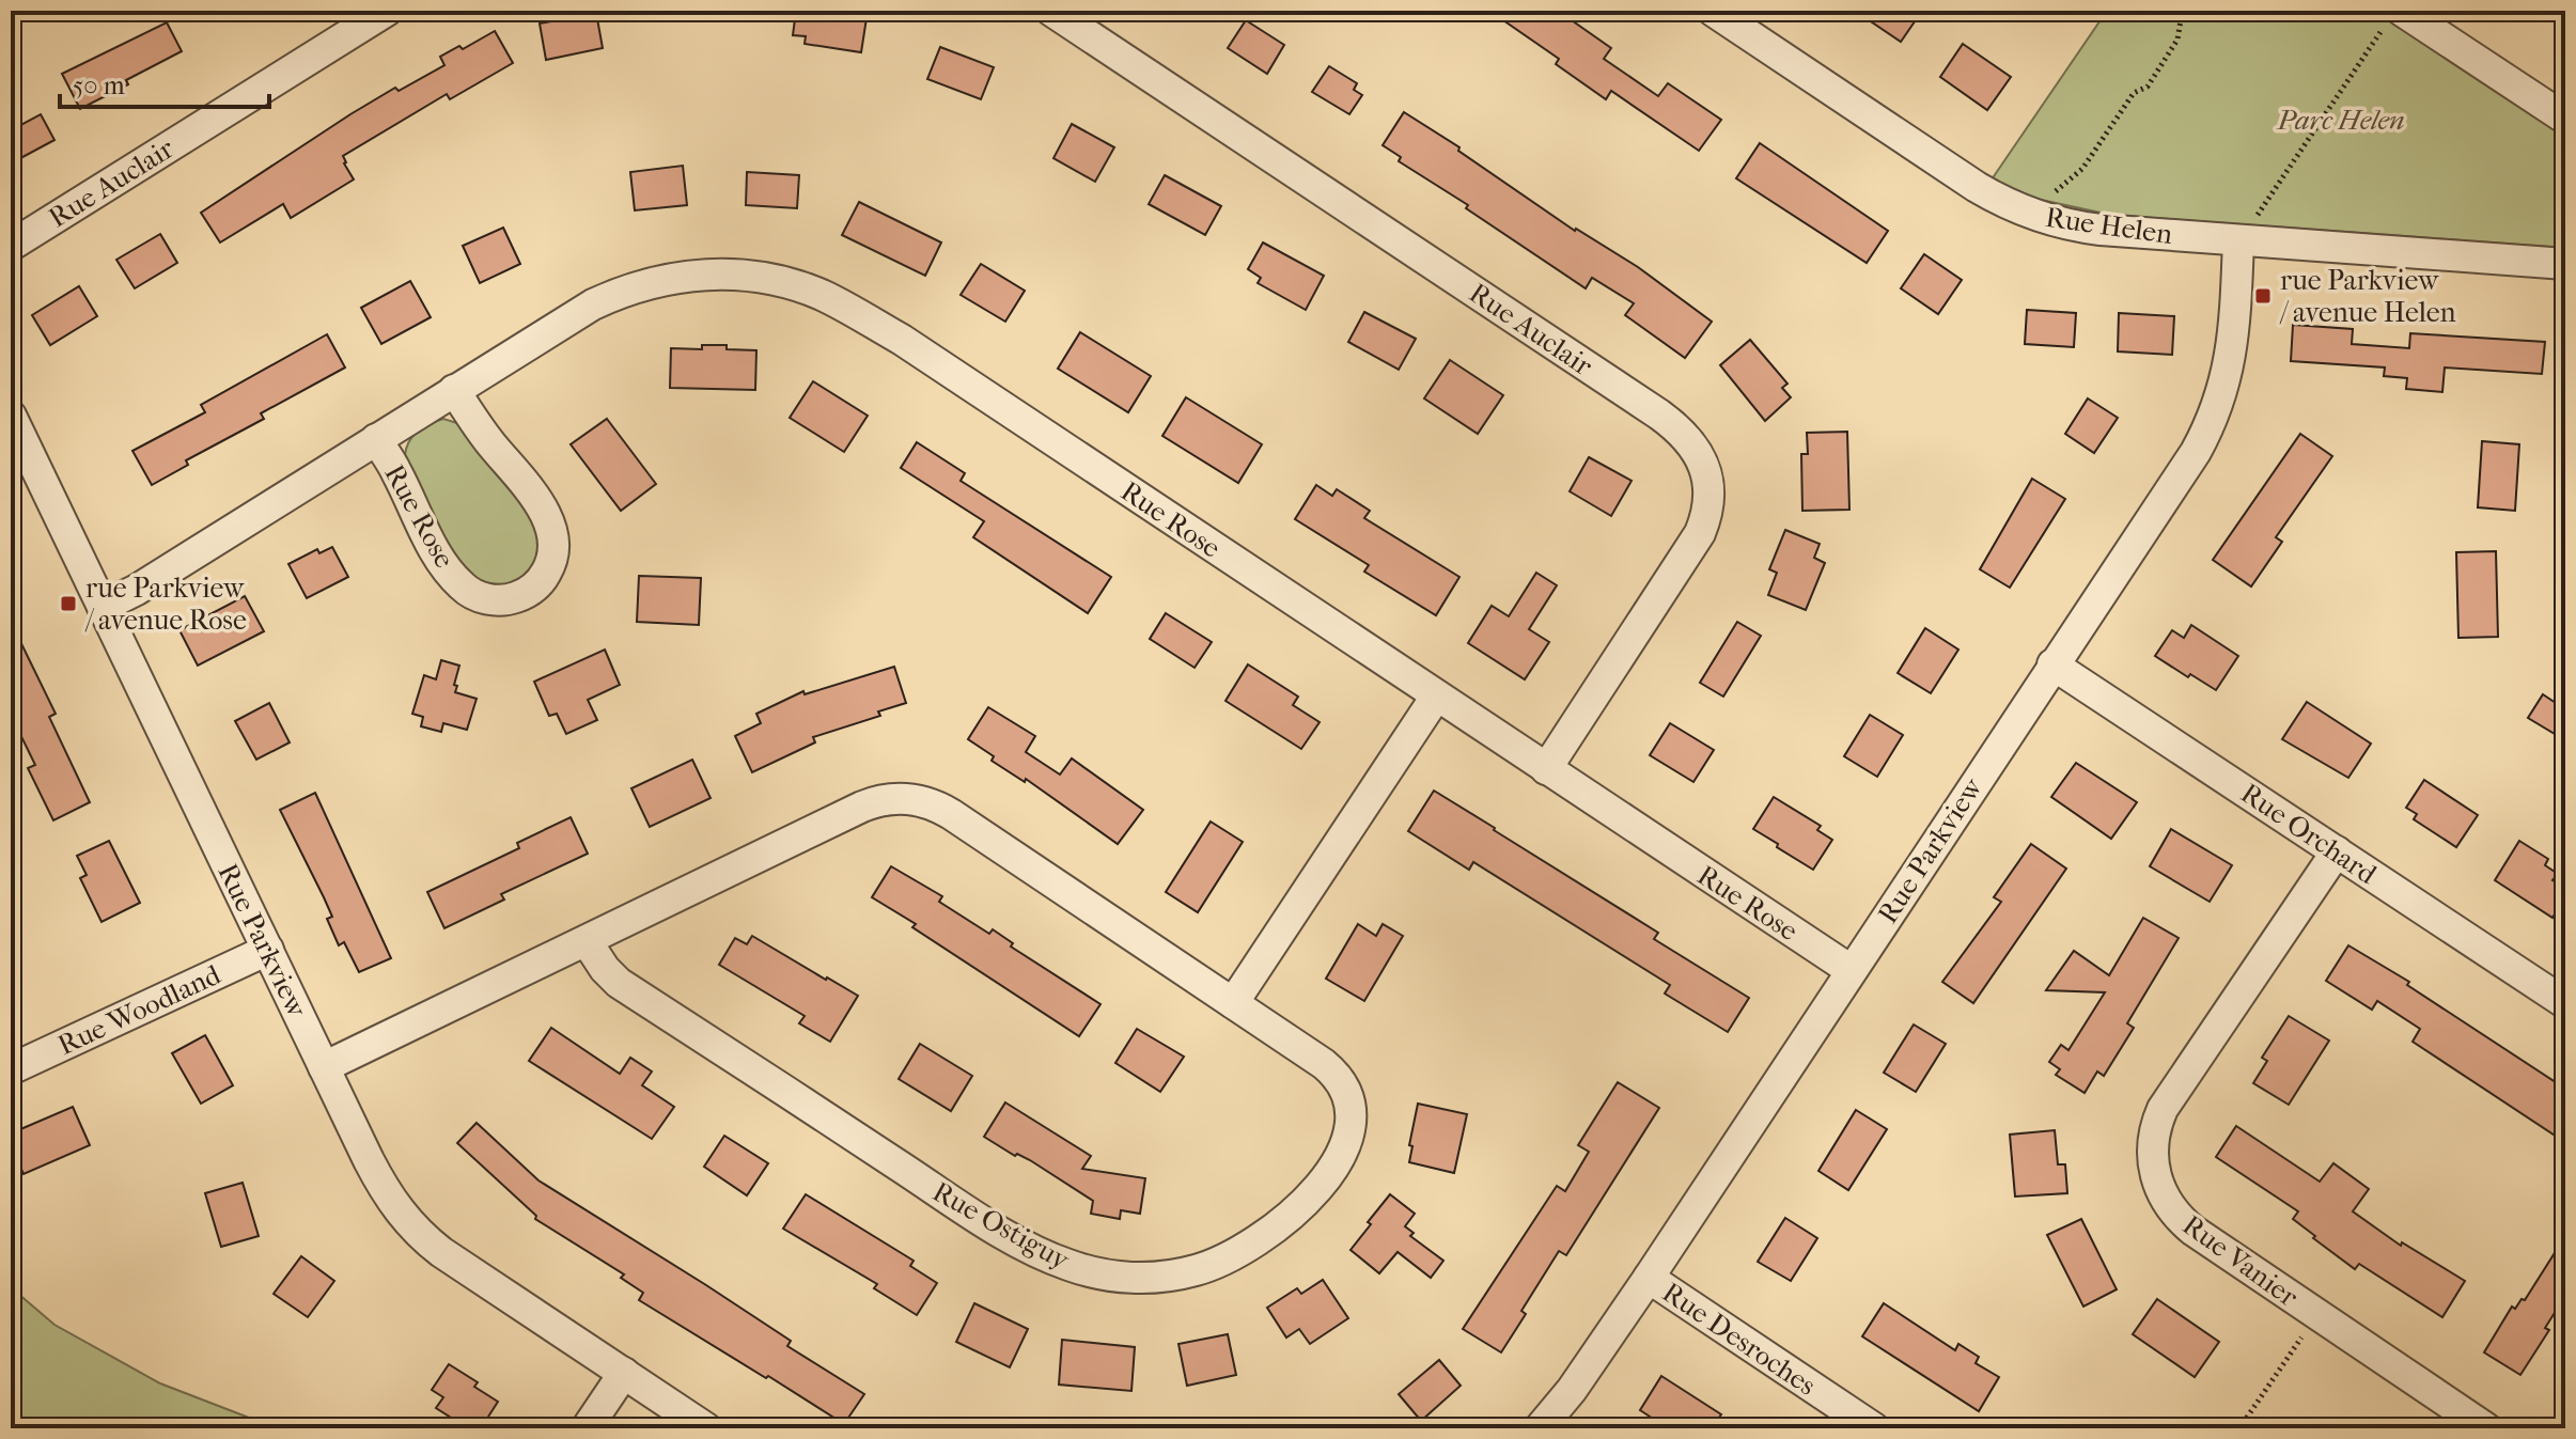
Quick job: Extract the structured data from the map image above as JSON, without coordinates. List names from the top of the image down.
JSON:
{
  "streets": {
    "street": [
      "Rue Auclair",
      "Rue Helen",
      "Rue Rose",
      "Rue Orchard",
      "Rue Parkview",
      "Rue Woodland",
      "Rue Ostiguy",
      "Rue Vanier",
      "Rue Desroches"
    ]
  },
  "crossings": [
    ["Rue Auclair", "Rue Rose"],
    ["Rue Helen", "Rue Parkview"],
    ["Rue Rose", "Rue Parkview"],
    ["Rue Orchard", "Rue Parkview"],
    ["Rue Orchard", "Rue Vanier"],
    ["Rue Parkview", "Rue Woodland"],
    ["Rue Parkview", "Rue Ostiguy"],
    ["Rue Parkview", "Rue Desroches"]
  ],
  "parks": ["Parc Helen"],
  "places": {
    "transit": ["rue Parkview / avenue Helen", "rue Parkview / avenue Rose"]
  },
  "scale_bar": "50 m"
}
